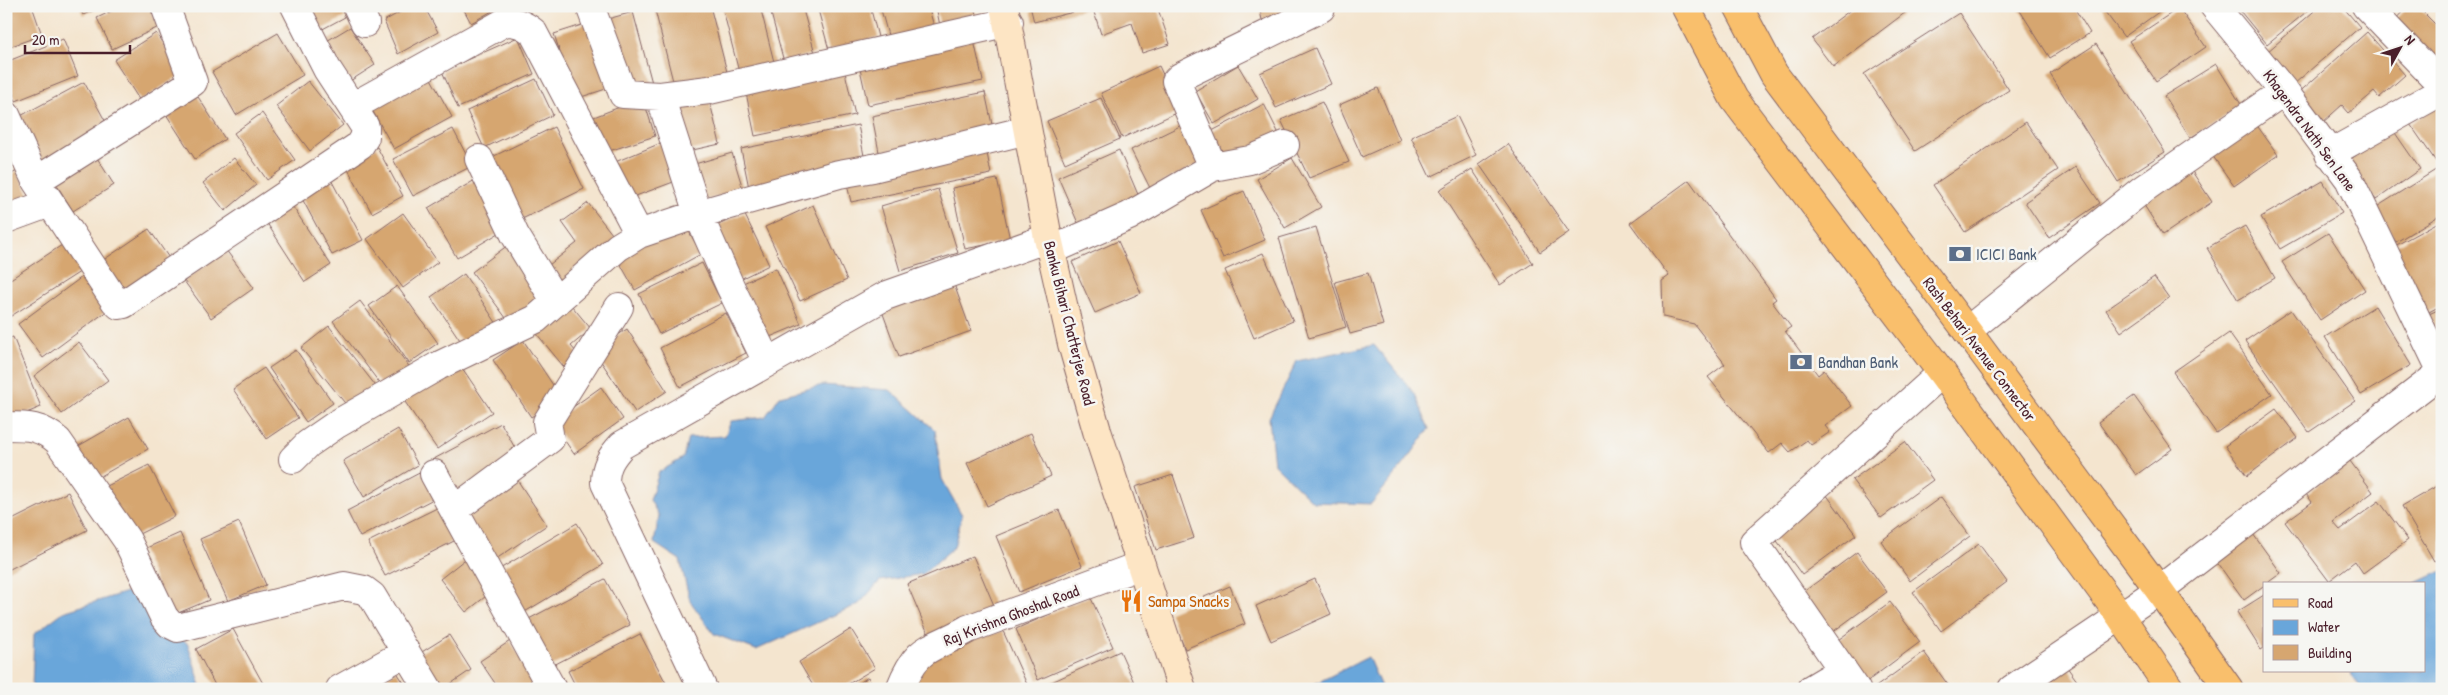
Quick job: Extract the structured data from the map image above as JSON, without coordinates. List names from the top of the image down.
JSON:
{
  "streets": {
    "main road": ["Banku Bihari Chatterjee Road", "Rash Behari Avenue Connector"],
    "street": ["Khagendra Nath Sen Lane", "Raj Krishna Ghoshal Road"]
  },
  "crossings": [
    ["Banku Bihari Chatterjee Road", "Raj Krishna Ghoshal Road"]
  ],
  "places": {
    "bank": ["ICICI Bank", "Bandhan Bank"],
    "restaurant": ["Sampa Snacks"]
  },
  "legend": ["Road", "Water", "Building"],
  "scale_bar": "20 m",
  "north": "top right"
}
